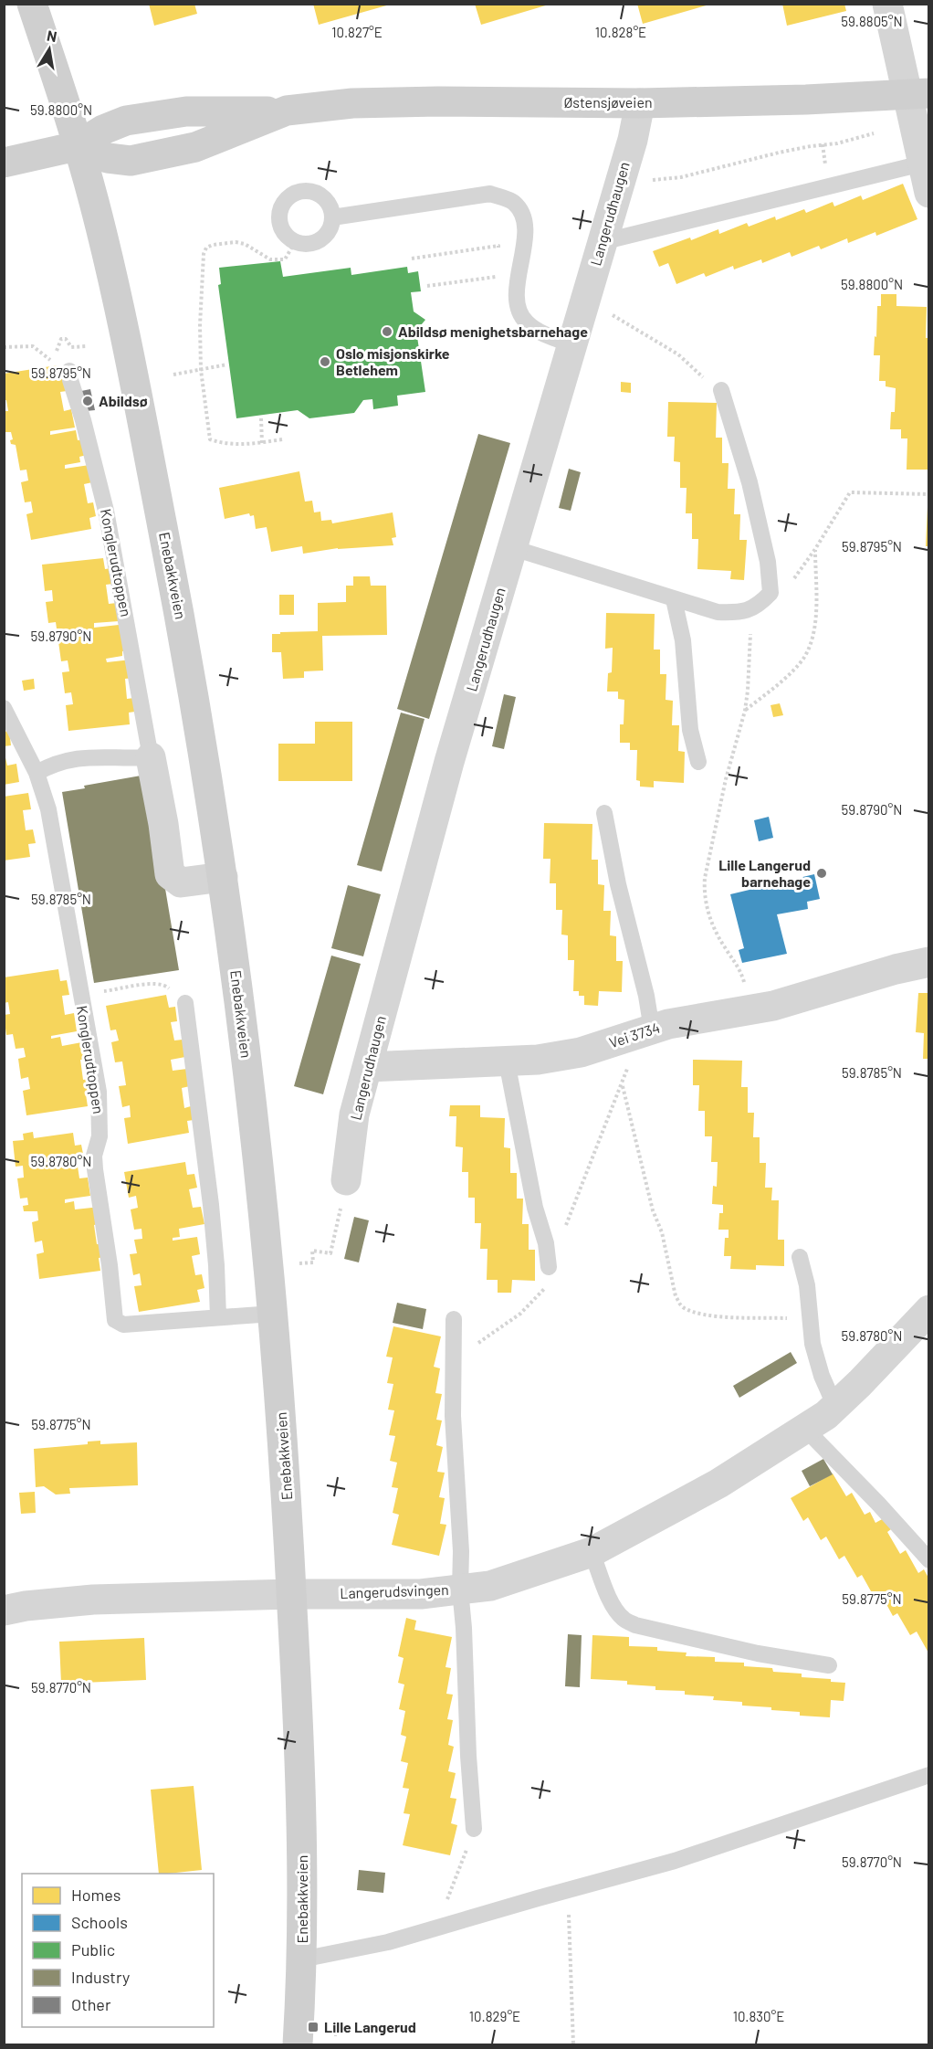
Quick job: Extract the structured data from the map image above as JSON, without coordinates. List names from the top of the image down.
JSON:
{
  "streets": {
    "main road": ["Østensjøveien", "Enebakkveien"],
    "street": [
      "Langerudhaugen",
      "Konglerudtoppen",
      "Vei 3734",
      "Langerudsvingen"
    ]
  },
  "crossings": [
    ["Østensjøveien", "Langerudhaugen"],
    ["Østensjøveien", "Enebakkveien"],
    ["Langerudhaugen", "Vei 3734"],
    ["Konglerudtoppen", "Enebakkveien"],
    ["Enebakkveien", "Langerudsvingen"]
  ],
  "places": {
    "other": [
      "Abildsø menighetsbarnehage",
      "Oslo misjonskirke Betlehem",
      "Abildsø",
      "Lille Langerud barnehage"
    ],
    "transit": ["Lille Langerud"]
  },
  "legend": [
    "Homes",
    "Schools",
    "Public",
    "Industry",
    "Other"
  ],
  "north": "top",
  "coordinates": [
    "59.8805°N",
    "10.827°E",
    "10.828°E",
    "59.8800°N",
    "59.8795°N",
    "59.8790°N",
    "59.8785°N",
    "59.8780°N",
    "59.8775°N",
    "59.8770°N",
    "10.829°E",
    "10.830°E"
  ]
}
